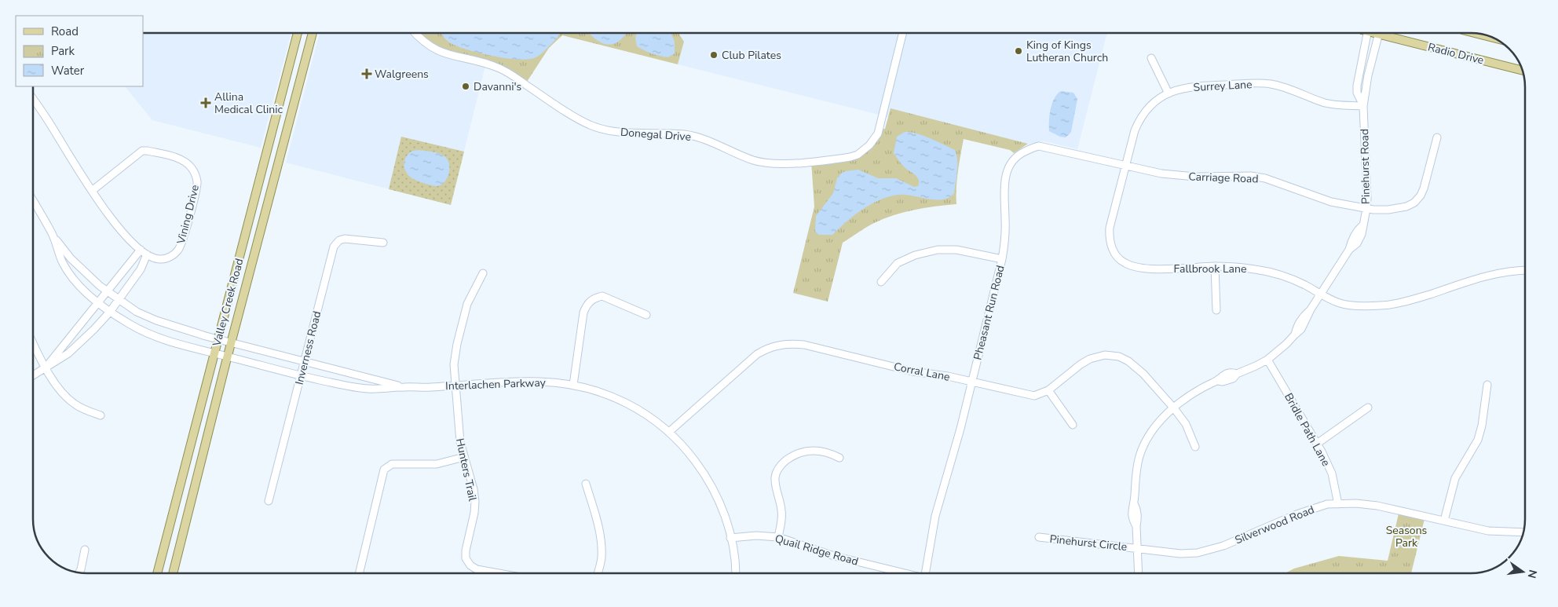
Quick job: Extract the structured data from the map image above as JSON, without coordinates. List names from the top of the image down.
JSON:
{
  "streets": {
    "main road": ["Radio Drive", "Valley Creek Road"],
    "street": [
      "Surrey Lane",
      "Donegal Drive",
      "Pinehurst Road",
      "Carriage Road",
      "Vining Drive",
      "Fallbrook Lane",
      "Pheasant Run Road",
      "Inverness Road",
      "Corral Lane",
      "Interlachen Parkway",
      "Bridle Path Lane",
      "Hunters Trail",
      "Silverwood Road",
      "Pinehurst Circle",
      "Quail Ridge Road"
    ]
  },
  "crossings": [
    ["Surrey Lane", "Pinehurst Road"],
    ["Surrey Lane", "Carriage Road"],
    ["Surrey Lane", "Fallbrook Lane"],
    ["Surrey Lane", "Pheasant Run Road"],
    ["Pinehurst Road", "Carriage Road"],
    ["Pinehurst Road", "Fallbrook Lane"],
    ["Pinehurst Road", "Corral Lane"],
    ["Pinehurst Road", "Bridle Path Lane"],
    ["Pinehurst Road", "Silverwood Road"],
    ["Pinehurst Road", "Pinehurst Circle"],
    ["Carriage Road", "Fallbrook Lane"],
    ["Carriage Road", "Pheasant Run Road"],
    ["Fallbrook Lane", "Pheasant Run Road"],
    ["Valley Creek Road", "Interlachen Parkway"],
    ["Pheasant Run Road", "Corral Lane"],
    ["Inverness Road", "Interlachen Parkway"],
    ["Corral Lane", "Interlachen Parkway"],
    ["Interlachen Parkway", "Hunters Trail"],
    ["Interlachen Parkway", "Quail Ridge Road"],
    ["Bridle Path Lane", "Silverwood Road"],
    ["Silverwood Road", "Pinehurst Circle"]
  ],
  "parks": ["Seasons Park"],
  "places": {
    "other": ["King of Kings Lutheran Church", "Club Pilates", "Davanni's"],
    "health": ["Walgreens", "Allina Medical Clinic"]
  },
  "legend": ["Road", "Park", "Water"],
  "north": "right"
}
